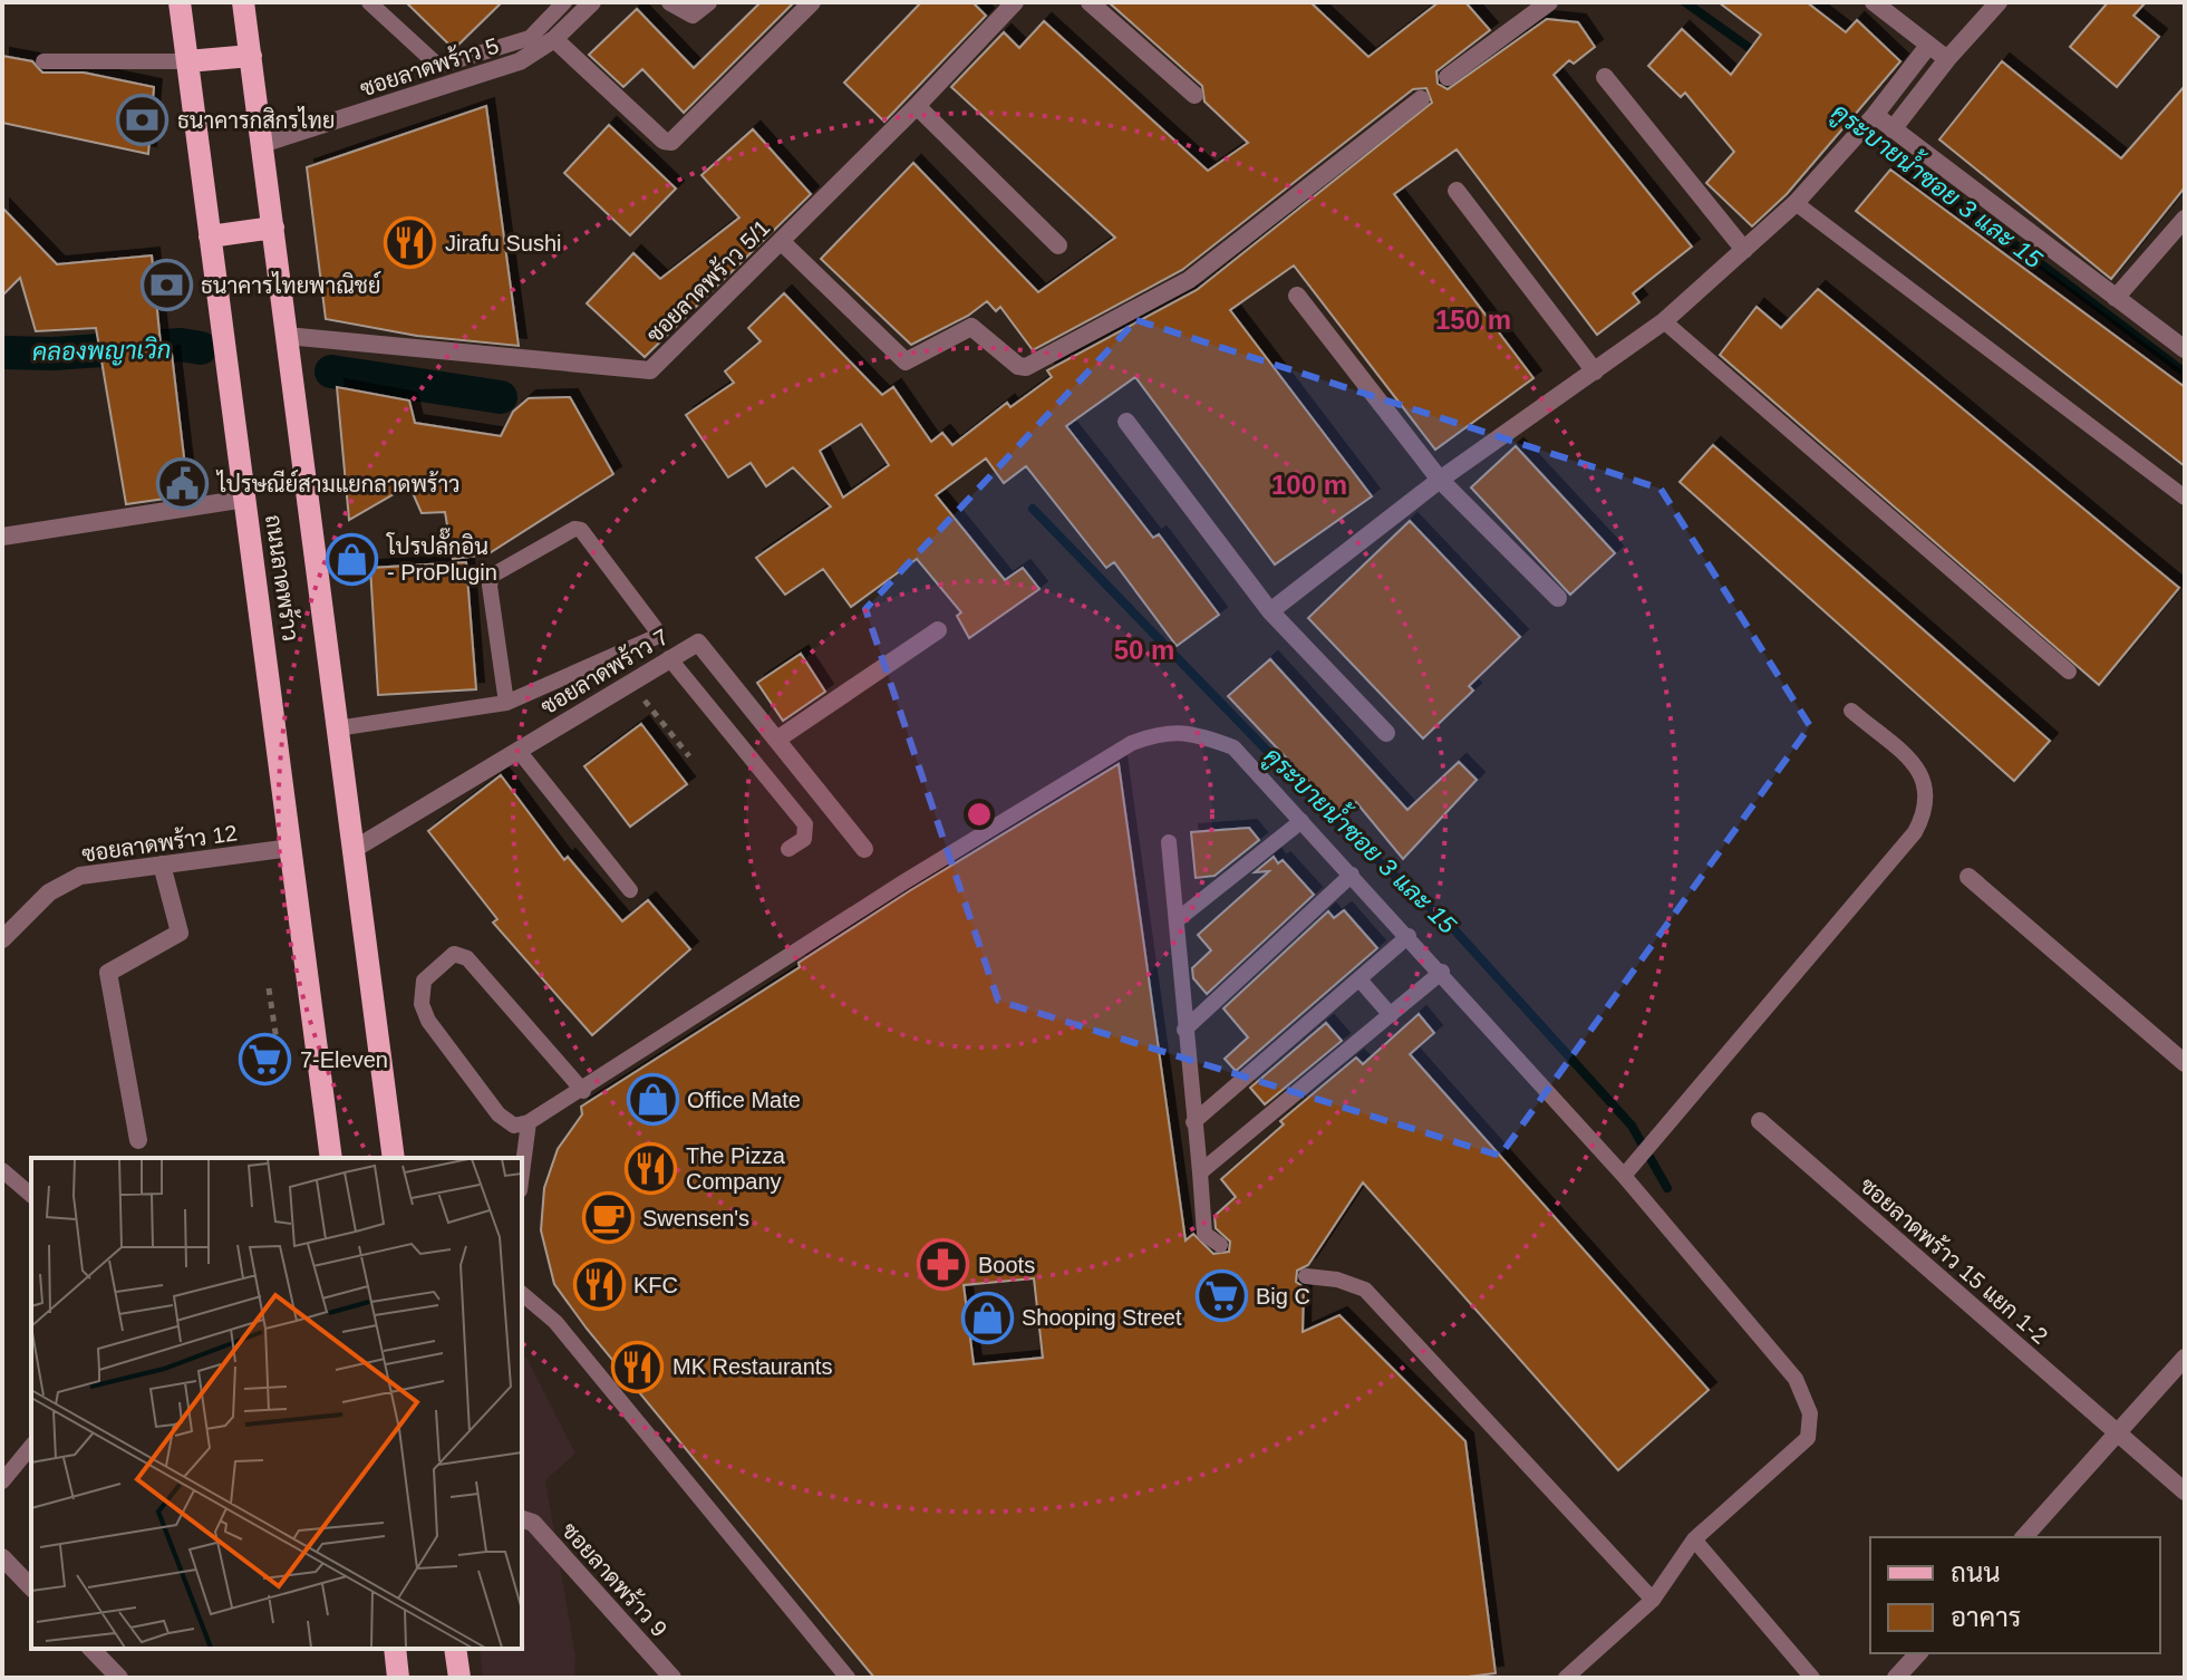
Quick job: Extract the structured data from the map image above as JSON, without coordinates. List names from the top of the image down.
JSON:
{
  "streets": {
    "main road": ["ถนนลาดพร้าว"],
    "street": [
      "ซอยลาดพร้าว 5",
      "ซอยลาดพร้าว 5/1",
      "ซอยลาดพร้าว 7",
      "ซอยลาดพร้าว 12",
      "ซอยลาดพร้าว 15 แยก 1-2",
      "ซอยลาดพร้าว 9"
    ]
  },
  "crossings": [
    ["ซอยลาดพร้าว 5", "ถนนลาดพร้าว"],
    ["ซอยลาดพร้าว 5/1", "ถนนลาดพร้าว"],
    ["ถนนลาดพร้าว", "ซอยลาดพร้าว 7"],
    ["ถนนลาดพร้าว", "ซอยลาดพร้าว 12"]
  ],
  "water": ["คูระบายน้ำซอย 3 และ 15", "คลองพญาเวิก"],
  "places": {
    "bank": ["ธนาคารกสิกรไทย", "ธนาคารไทยพาณิชย์"],
    "restaurant": [
      "Jirafu Sushi",
      "The Pizza Company",
      "KFC",
      "MK Restaurants"
    ],
    "public building": ["ไปรษณีย์สามแยกลาดพร้าว"],
    "shop": ["โปรปลั๊กอิน - ProPlugin", "Office Mate", "Shooping Street"],
    "supermarket": ["7-Eleven", "Big C"],
    "cafe": ["Swensen's"],
    "pharmacy": ["Boots"]
  },
  "legend": ["ถนน", "อาคาร"],
  "rings": ["150 m", "100 m", "50 m"]
}
